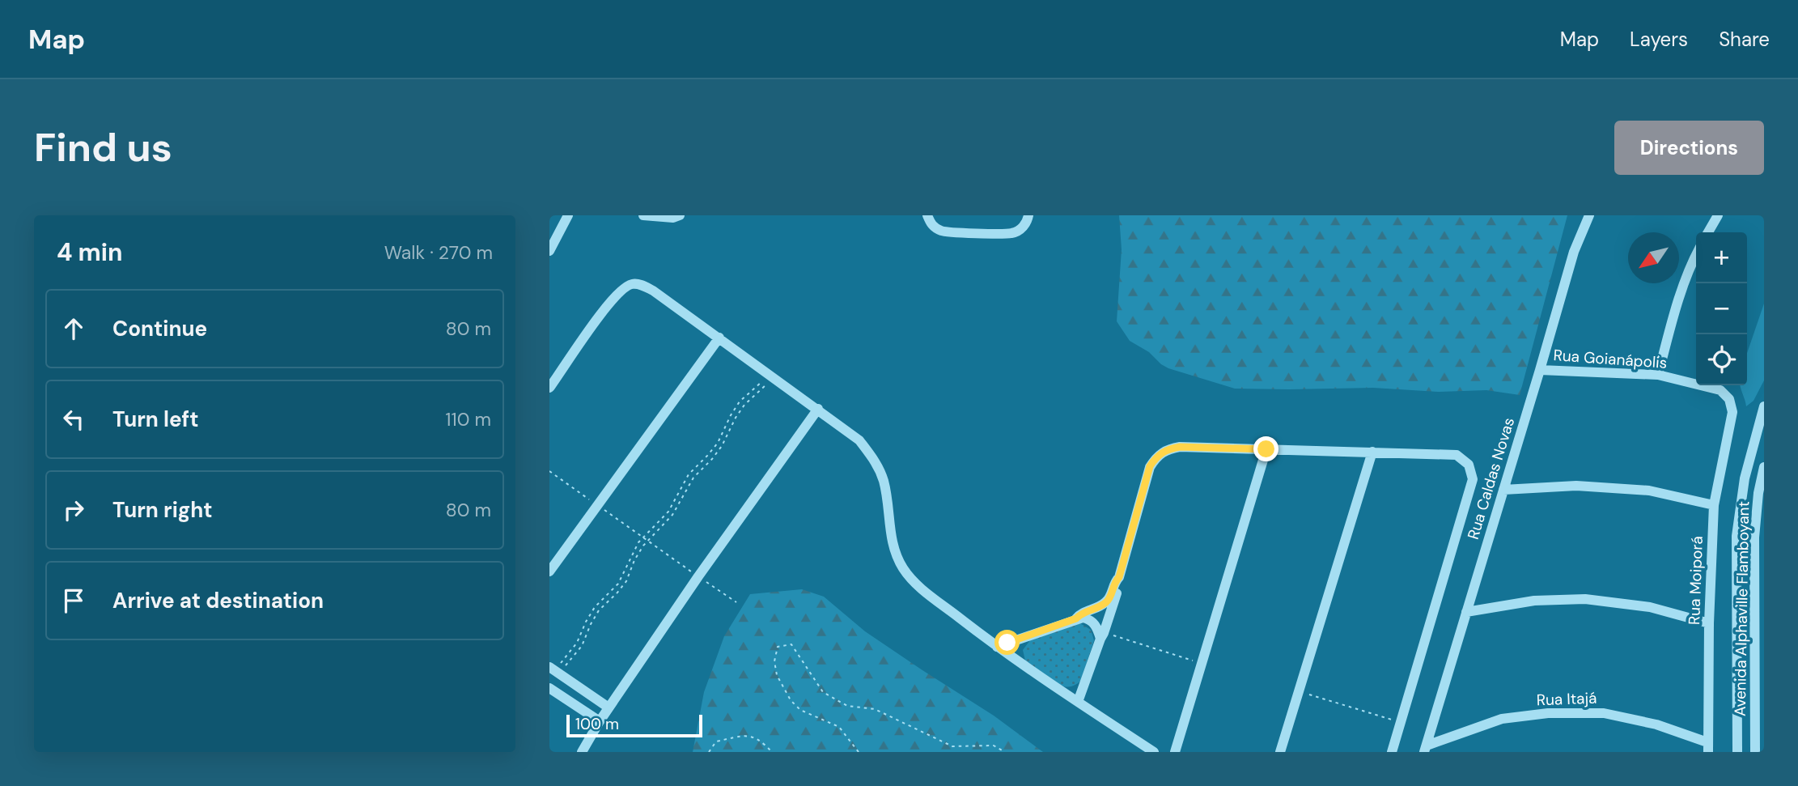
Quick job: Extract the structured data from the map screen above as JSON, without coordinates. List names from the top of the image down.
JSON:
{
  "streets": {
    "street": [
      "Rua Goianápolis",
      "Rua Caldas Novas",
      "Rua Moiporá",
      "Avenida Alphaville Flamboyant",
      "Rua Itajá"
    ]
  },
  "crossings": [
    ["Rua Goianápolis", "Rua Caldas Novas"],
    ["Rua Goianápolis", "Rua Moiporá"],
    ["Rua Caldas Novas", "Rua Itajá"],
    ["Rua Moiporá", "Rua Itajá"]
  ],
  "scale_bar": "100 m",
  "north": "bottom left",
  "page": {
    "header": "Map",
    "nav": ["Map", "Layers", "Share"],
    "buttons": "Directions",
    "title": "Find us",
    "heading": ["4 min", "Walk · 270 m"],
    "map_buttons": ["+", "−"],
    "list": [
      ["Continue", "80 m"],
      ["Turn left", "110 m"],
      ["Turn right", "80 m"],
      "Arrive at destination"
    ],
    "scale": "100 m"
  }
}
